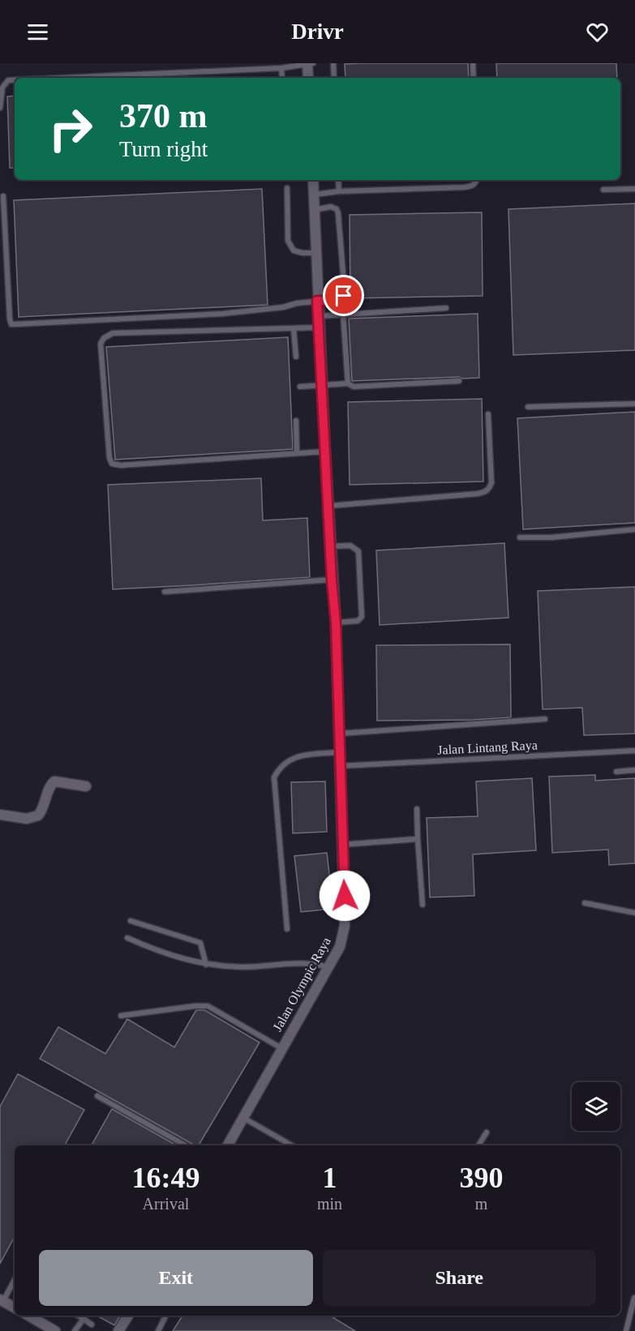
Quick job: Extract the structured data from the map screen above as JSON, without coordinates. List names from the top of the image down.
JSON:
{
  "streets": {
    "street": ["Jalan Olympic Raya"],
    "lane": ["Jalan Lintang Raya"]
  },
  "crossings": [
    ["Jalan Lintang Raya", "Jalan Olympic Raya"]
  ],
  "page": {
    "header": "Drivr",
    "turn": ["370 m", "Turn right"],
    "eta": [
      "16:49",
      "Arrival",
      "1",
      "min",
      "390",
      "m"
    ],
    "buttons": ["Exit", "Share"]
  }
}
